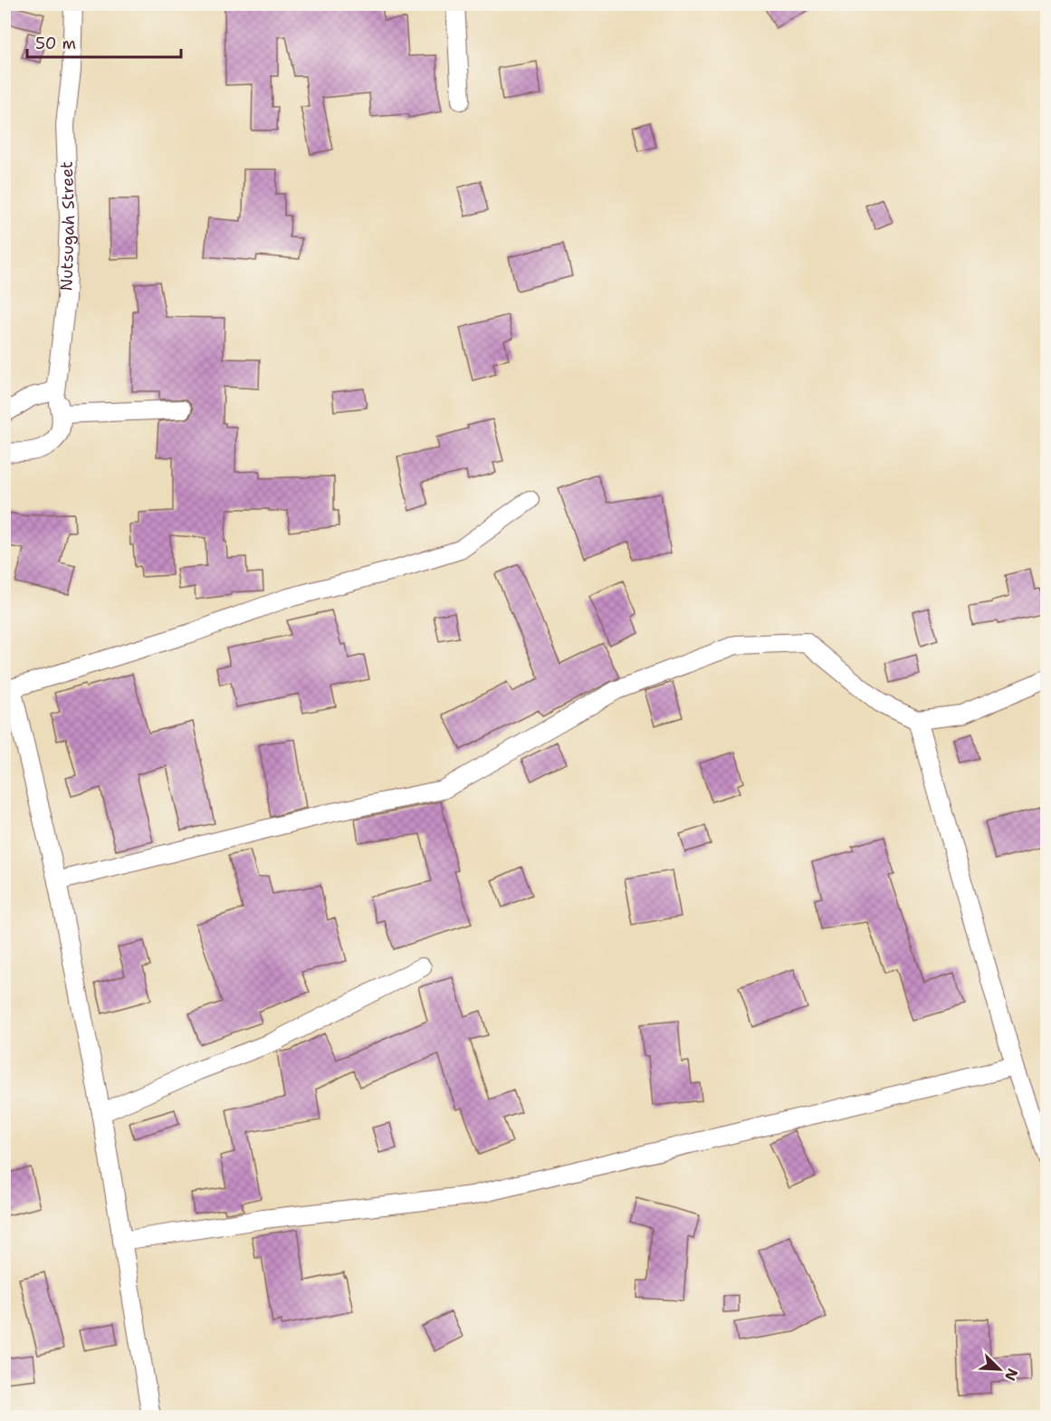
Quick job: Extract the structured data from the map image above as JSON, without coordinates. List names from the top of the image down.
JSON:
{
  "streets": {
    "street": ["Nutsugah Street"]
  },
  "scale_bar": "50 m",
  "north": "bottom right"
}
